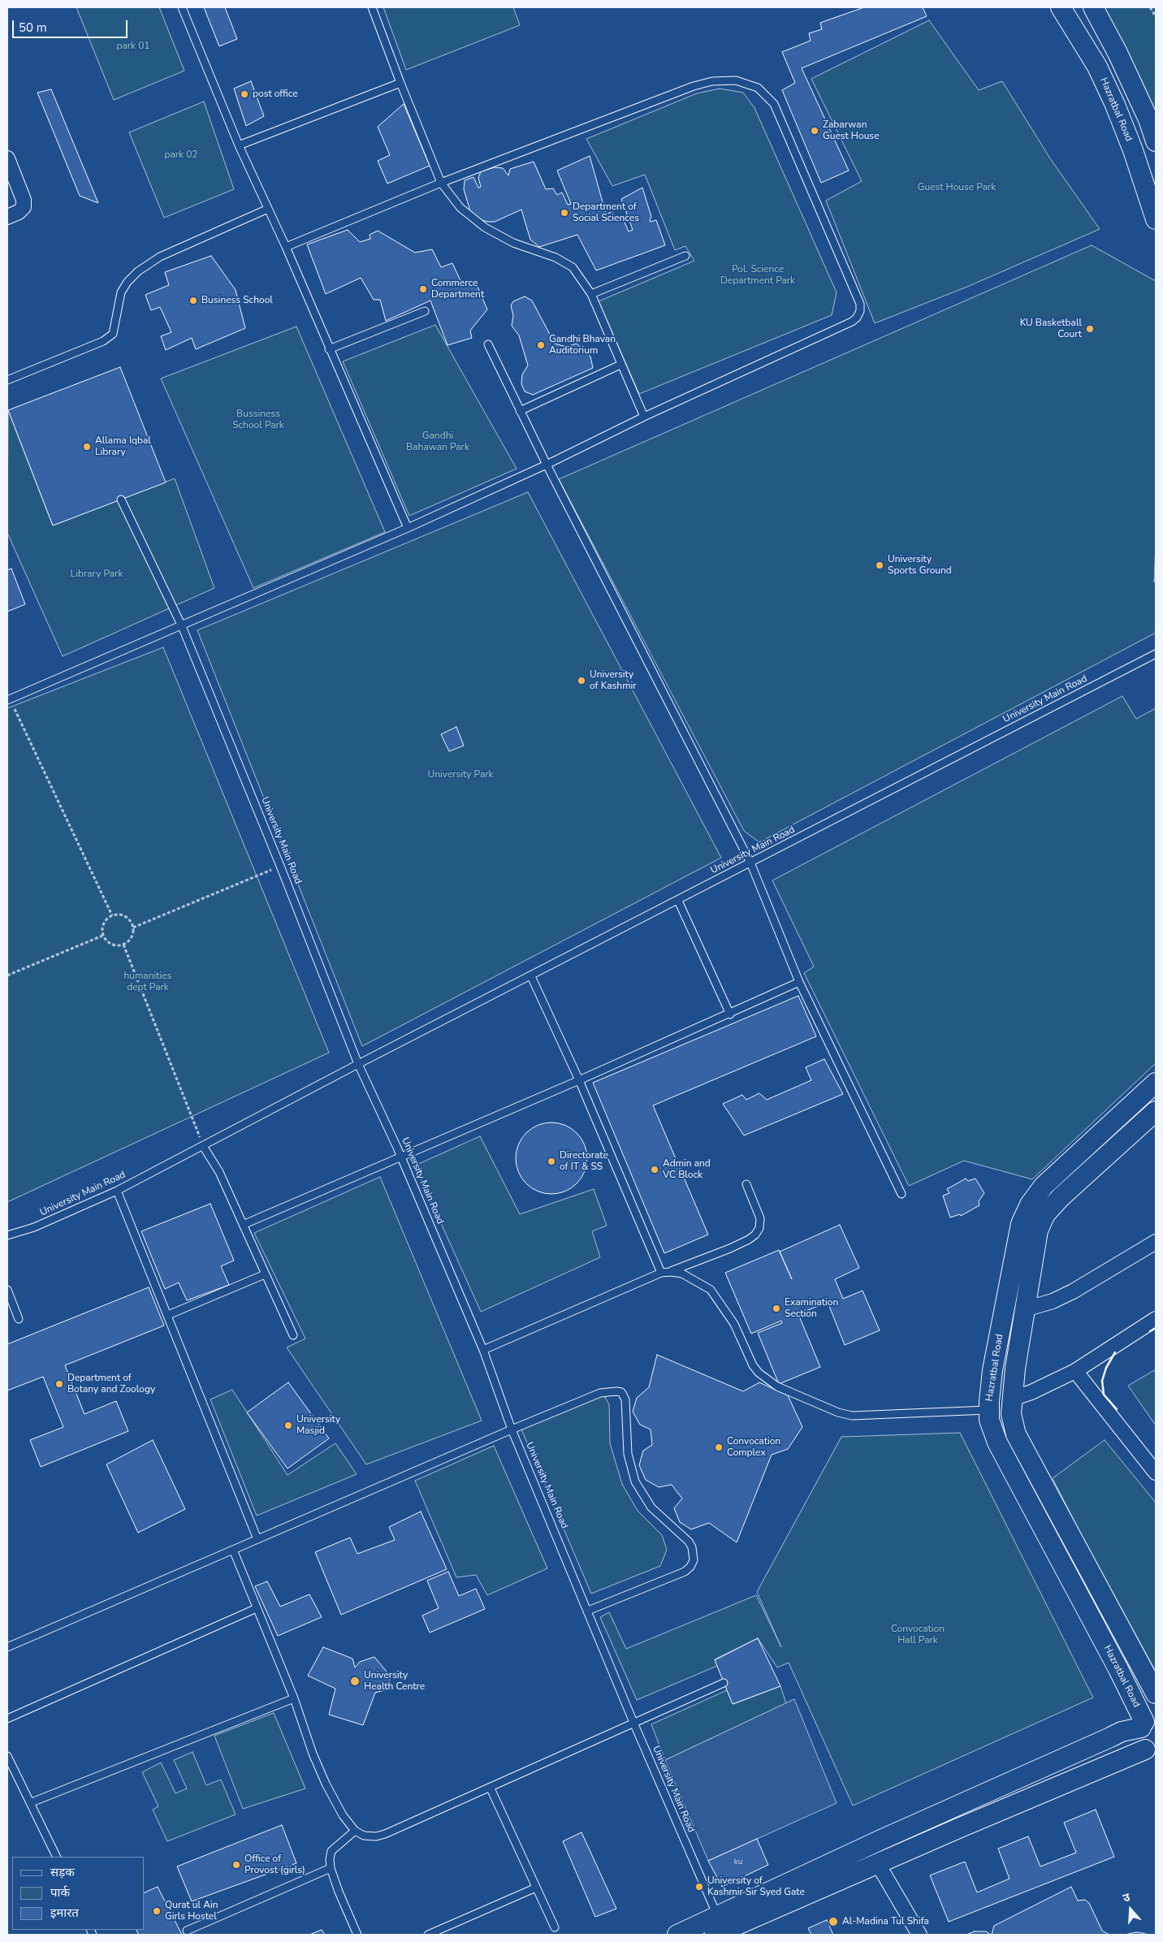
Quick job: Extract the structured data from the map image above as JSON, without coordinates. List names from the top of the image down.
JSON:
{
  "streets": {
    "main road": ["Hazratbal Road"],
    "lane": ["University Main Road"]
  },
  "parks": [
    "park 01",
    "park 02",
    "Guest House Park",
    "Pol. Science Department Park",
    "Bussiness School Park",
    "Gandhi Bahawan Park",
    "Library Park",
    "University Park",
    "humanities dept Park",
    "Convocation Hall Park"
  ],
  "places": [
    "post office",
    "Zabarwan Guest House",
    "Department of Social Sciences",
    "Commerce Department",
    "Business School",
    "KU Basketball Court",
    "Gandhi Bhavan Auditorium",
    "Allama Iqbal Library",
    "University Sports Ground",
    "University of Kashmir",
    "Directorate of IT & SS",
    "Admin and VC Block",
    "Examination Section",
    "Department of Botany and Zoology",
    "University Masjid",
    "Convocation Complex",
    "University Health Centre",
    "Office of Provost (girls)",
    "University of Kashmir Sir Syed Gate",
    "Qurat ul Ain Girls Hostel",
    "Al-Madina Tul Shifa"
  ],
  "house_numbers": ["ku"],
  "legend": ["सड़क", "पार्क", "इमारत"],
  "scale_bar": "50 m",
  "north": "top"
}
